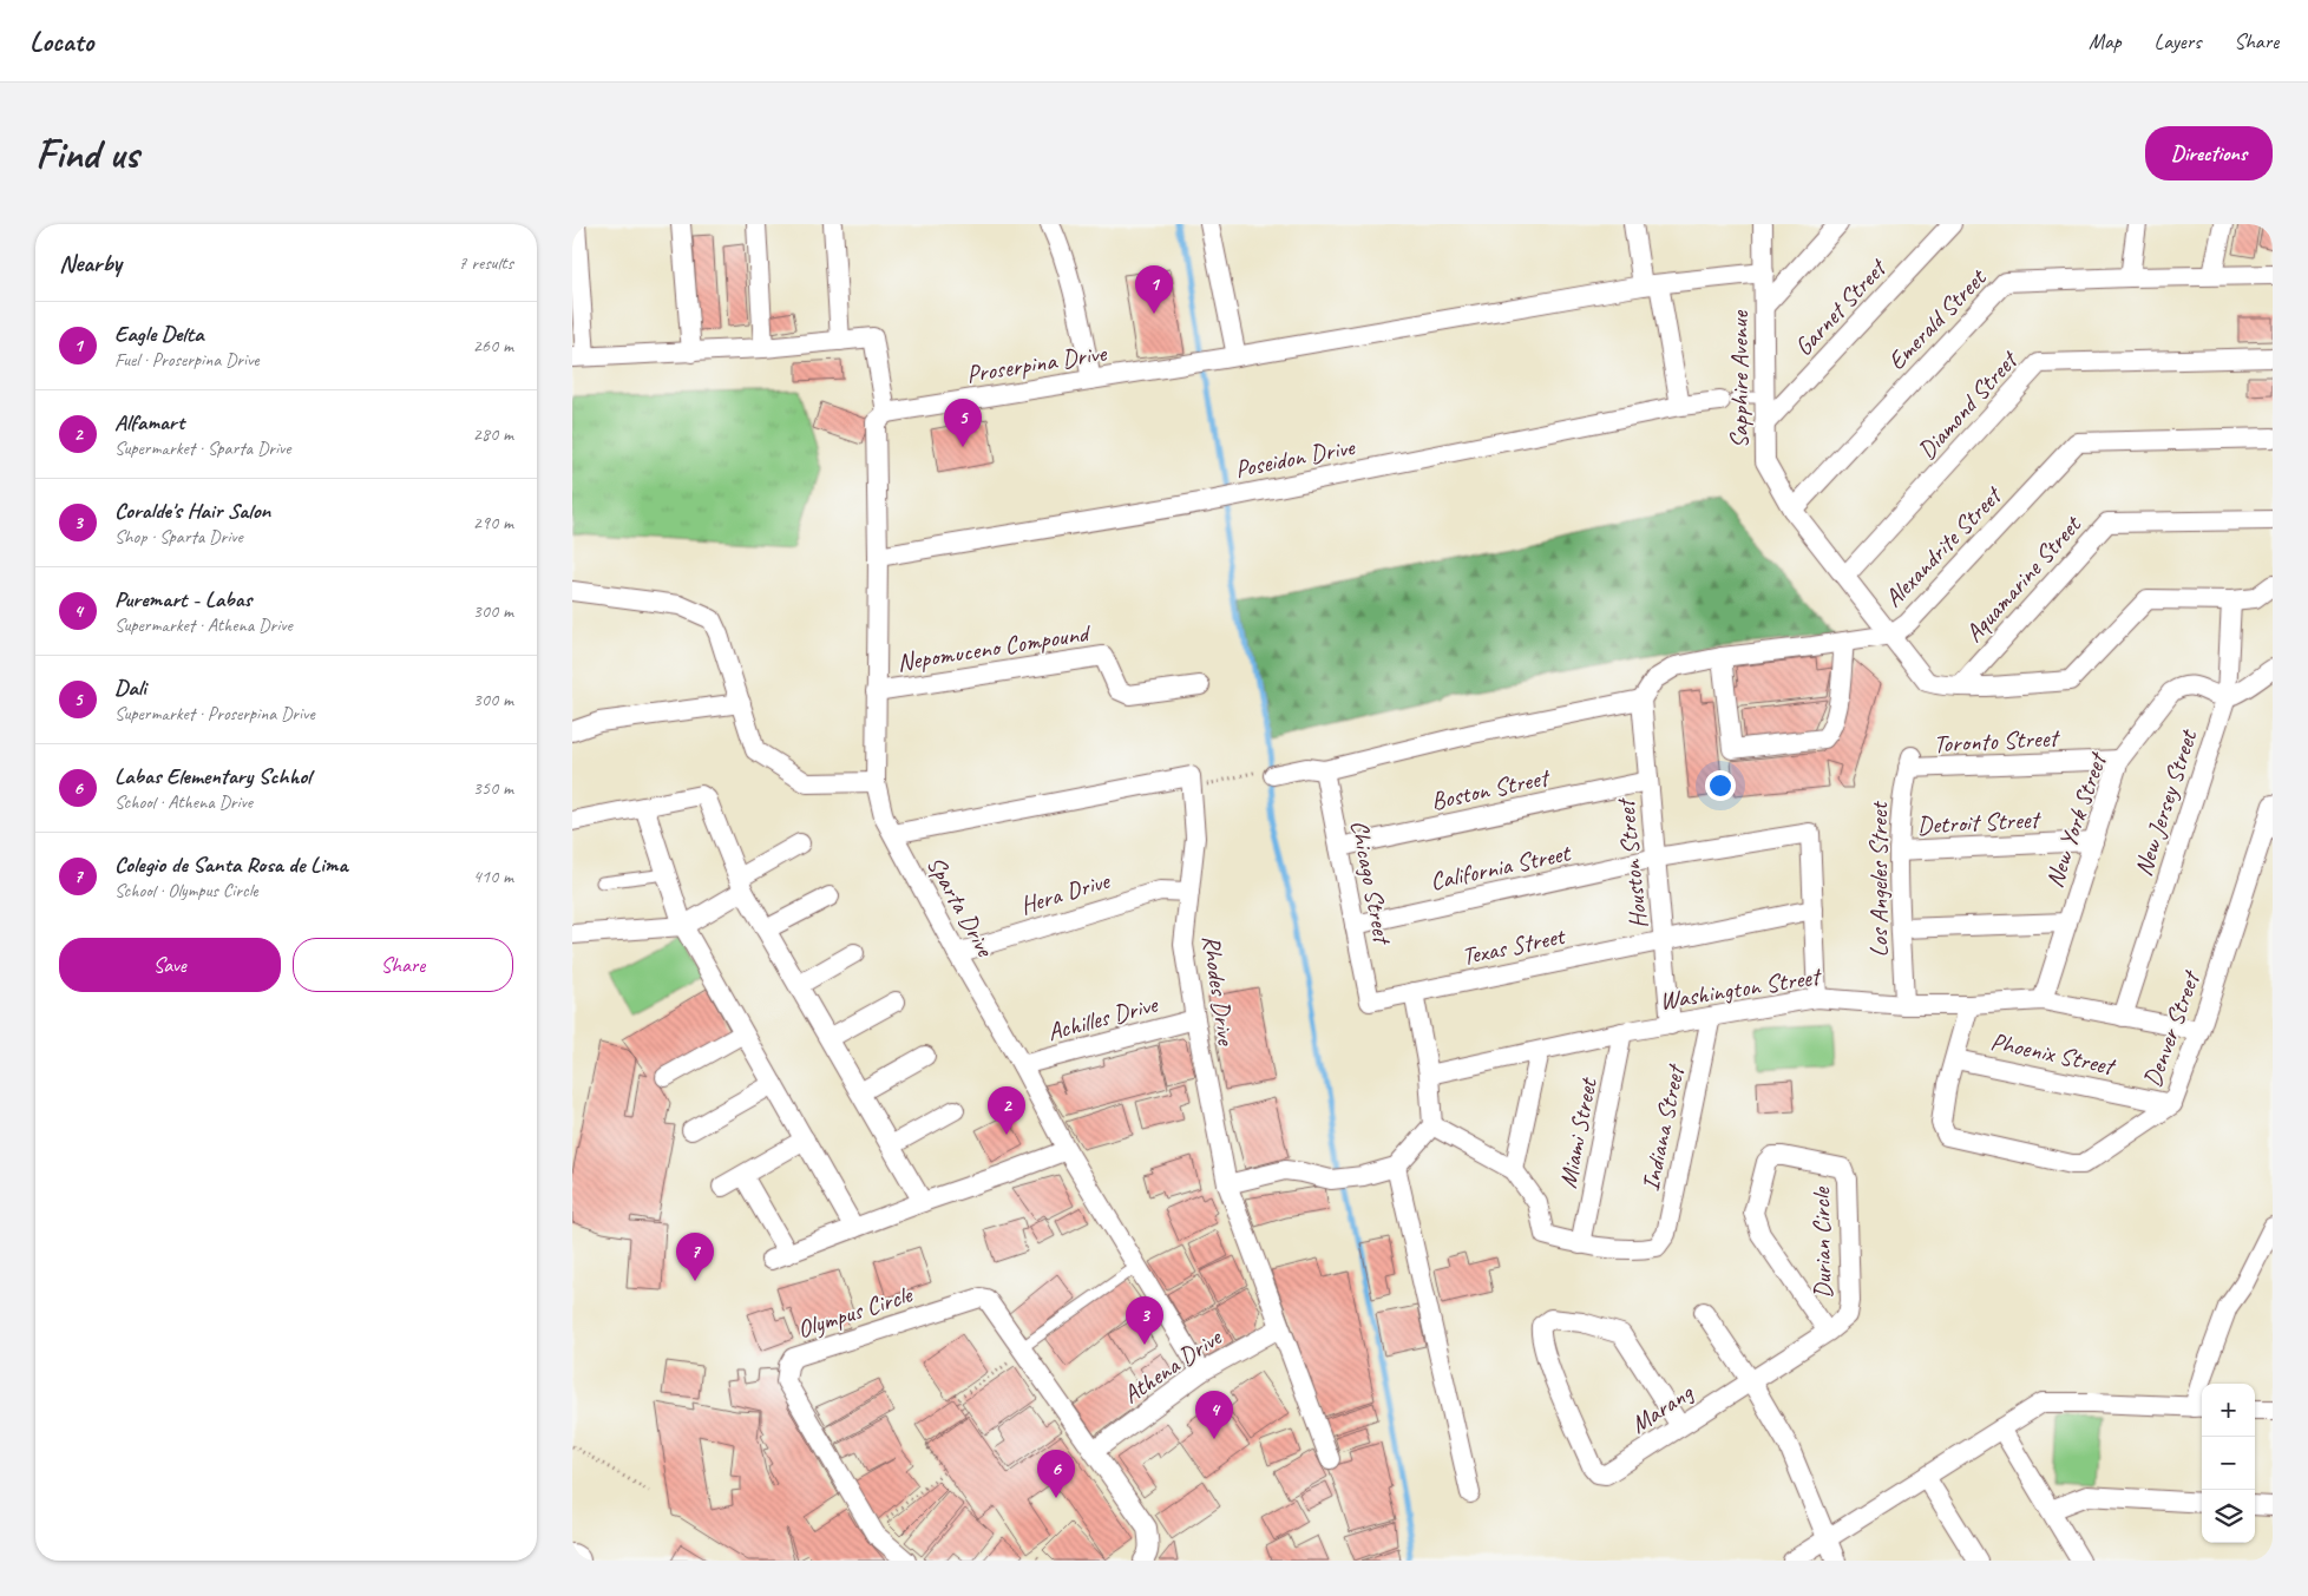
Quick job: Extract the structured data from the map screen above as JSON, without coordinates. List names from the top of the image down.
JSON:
{
  "streets": {
    "street": [
      "Garnet Street",
      "Emerald Street",
      "Proserpina Drive",
      "Sapphire Avenue",
      "Diamond Street",
      "Poseidon Drive",
      "Alexandrite Street",
      "Aquamarine Street",
      "Nepomuceno Compound",
      "Toronto Street",
      "Boston Street",
      "New Jersey Street",
      "New York Street",
      "Detroit Street",
      "Houston Street",
      "California Street",
      "Los Angeles Street",
      "Chicago Street",
      "Hera Drive",
      "Sparta Drive",
      "Texas Street",
      "Washington Street",
      "Rhodes Drive",
      "Achilles Drive",
      "Denver Street",
      "Phoenix Street",
      "Indiana Street",
      "Miami Street",
      "Durian Circle",
      "Olympus Circle",
      "Athena Drive",
      "Marang"
    ]
  },
  "crossings": [
    ["Garnet Street", "Sapphire Avenue"],
    ["Emerald Street", "Sapphire Avenue"],
    ["Proserpina Drive", "Sapphire Avenue"],
    ["Proserpina Drive", "Sparta Drive"],
    ["Sapphire Avenue", "Diamond Street"],
    ["Sapphire Avenue", "Alexandrite Street"],
    ["Sapphire Avenue", "Aquamarine Street"],
    ["Sapphire Avenue", "New Jersey Street"],
    ["Poseidon Drive", "Sparta Drive"],
    ["Alexandrite Street", "Houston Street"],
    ["Nepomuceno Compound", "Sparta Drive"],
    ["Toronto Street", "New York Street"],
    ["Toronto Street", "Los Angeles Street"],
    ["Boston Street", "Houston Street"],
    ["Boston Street", "Chicago Street"],
    ["New Jersey Street", "New York Street"],
    ["New Jersey Street", "Washington Street"],
    ["New York Street", "Detroit Street"],
    ["New York Street", "Washington Street"],
    ["Detroit Street", "Los Angeles Street"],
    ["Houston Street", "California Street"],
    ["Houston Street", "Texas Street"],
    ["Houston Street", "Washington Street"],
    ["California Street", "Chicago Street"],
    ["California Street", "Texas Street"],
    ["Los Angeles Street", "Washington Street"],
    ["Chicago Street", "Texas Street"],
    ["Hera Drive", "Sparta Drive"],
    ["Hera Drive", "Rhodes Drive"],
    ["Sparta Drive", "Achilles Drive"],
    ["Sparta Drive", "Athena Drive"],
    ["Washington Street", "Denver Street"],
    ["Washington Street", "Indiana Street"],
    ["Washington Street", "Miami Street"],
    ["Rhodes Drive", "Achilles Drive"],
    ["Rhodes Drive", "Athena Drive"],
    ["Denver Street", "Phoenix Street"],
    ["Indiana Street", "Miami Street"],
    ["Durian Circle", "Marang"],
    ["Olympus Circle", "Athena Drive"]
  ],
  "page": {
    "header": "Locato",
    "nav": ["Map", "Layers", "Share"],
    "buttons": [
      "Directions",
      ["Save", "Share"]
    ],
    "title": "Find us",
    "heading": ["Nearby", "7 results"],
    "pins": [
      "1",
      "5",
      "2",
      "7",
      "3",
      "4",
      "6"
    ],
    "list": [
      {
        "mark": "1",
        "name": "Eagle Delta",
        "note": "Fuel · Proserpina Drive",
        "value": "260 m"
      },
      {
        "mark": "2",
        "name": "Alfamart",
        "note": "Supermarket · Sparta Drive",
        "value": "280 m"
      },
      {
        "mark": "3",
        "name": "Coralde's Hair Salon",
        "note": "Shop · Sparta Drive",
        "value": "290 m"
      },
      {
        "mark": "4",
        "name": "Puremart - Labas",
        "note": "Supermarket · Athena Drive",
        "value": "300 m"
      },
      {
        "mark": "5",
        "name": "Dali",
        "note": "Supermarket · Proserpina Drive",
        "value": "300 m"
      },
      {
        "mark": "6",
        "name": "Labas Elementary Schhol",
        "note": "School · Athena Drive",
        "value": "350 m"
      },
      {
        "mark": "7",
        "name": "Colegio de Santa Rosa de Lima",
        "note": "School · Olympus Circle",
        "value": "410 m"
      }
    ],
    "map_buttons": ["+", "−"]
  }
}
